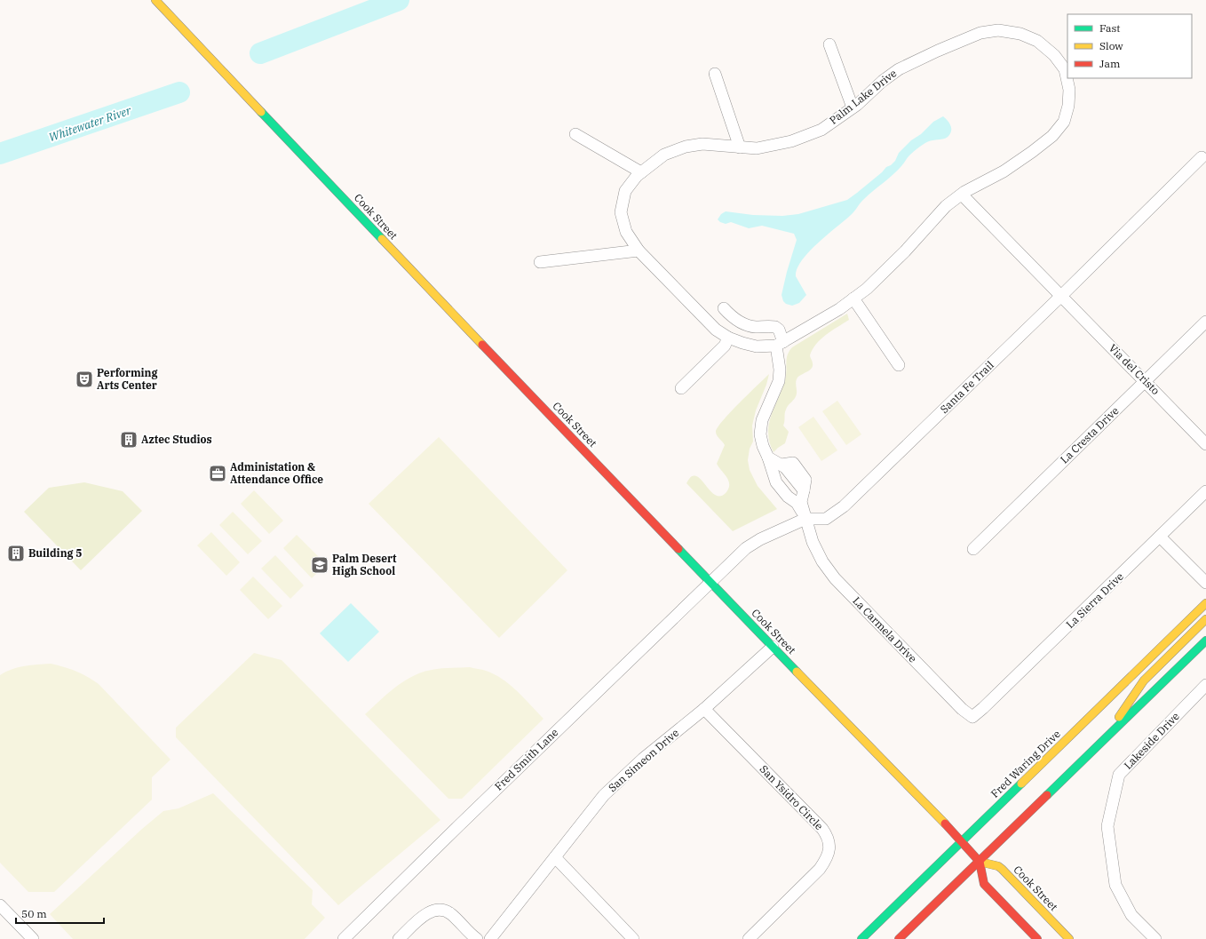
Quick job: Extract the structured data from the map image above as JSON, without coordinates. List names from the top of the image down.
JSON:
{
  "streets": {
    "main road": ["Cook Street", "Fred Waring Drive"],
    "street": [
      "Palm Lake Drive",
      "Via del Cristo",
      "Santa Fe Trail",
      "La Cresta Drive",
      "La Sierra Drive",
      "La Carmela Drive",
      "Lakeside Drive",
      "Fred Smith Lane",
      "San Simeon Drive",
      "San Ysidro Circle"
    ]
  },
  "crossings": [
    ["Palm Lake Drive", "Via del Cristo"],
    ["Palm Lake Drive", "La Carmela Drive"],
    ["Cook Street", "Santa Fe Trail"],
    ["Cook Street", "Fred Smith Lane"],
    ["Cook Street", "San Simeon Drive"],
    ["Cook Street", "Fred Waring Drive"],
    ["Via del Cristo", "Santa Fe Trail"],
    ["Via del Cristo", "La Cresta Drive"],
    ["Santa Fe Trail", "La Carmela Drive"],
    ["Santa Fe Trail", "Fred Smith Lane"],
    ["La Sierra Drive", "La Carmela Drive"],
    ["San Simeon Drive", "San Ysidro Circle"]
  ],
  "water": ["Whitewater River"],
  "places": {
    "theatre": ["Performing Arts Center"],
    "building": ["Aztec Studios", "Building 5"],
    "office": ["Administation & Attendance Office"],
    "school or university": ["Palm Desert High School"]
  },
  "legend": ["Fast", "Slow", "Jam"],
  "scale_bar": "50 m"
}
